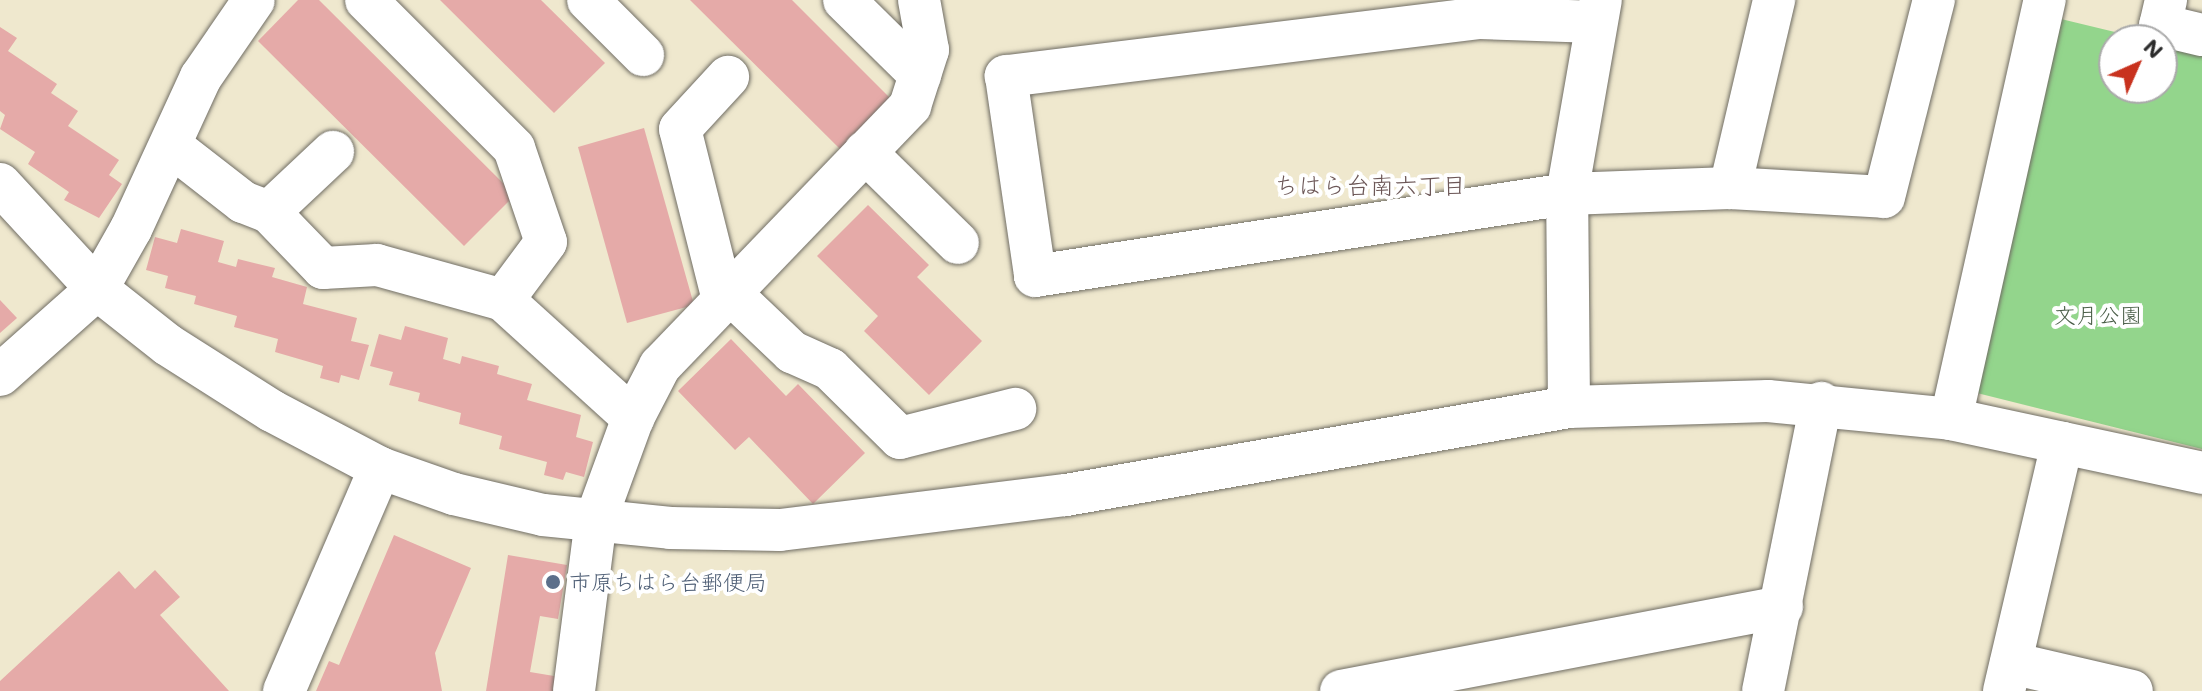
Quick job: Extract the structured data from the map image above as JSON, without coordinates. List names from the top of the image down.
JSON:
{
  "districts": ["ちはら台南六丁目"],
  "parks": ["文月公園"],
  "places": ["市原ちはら台郵便局"],
  "north": "top right"
}
